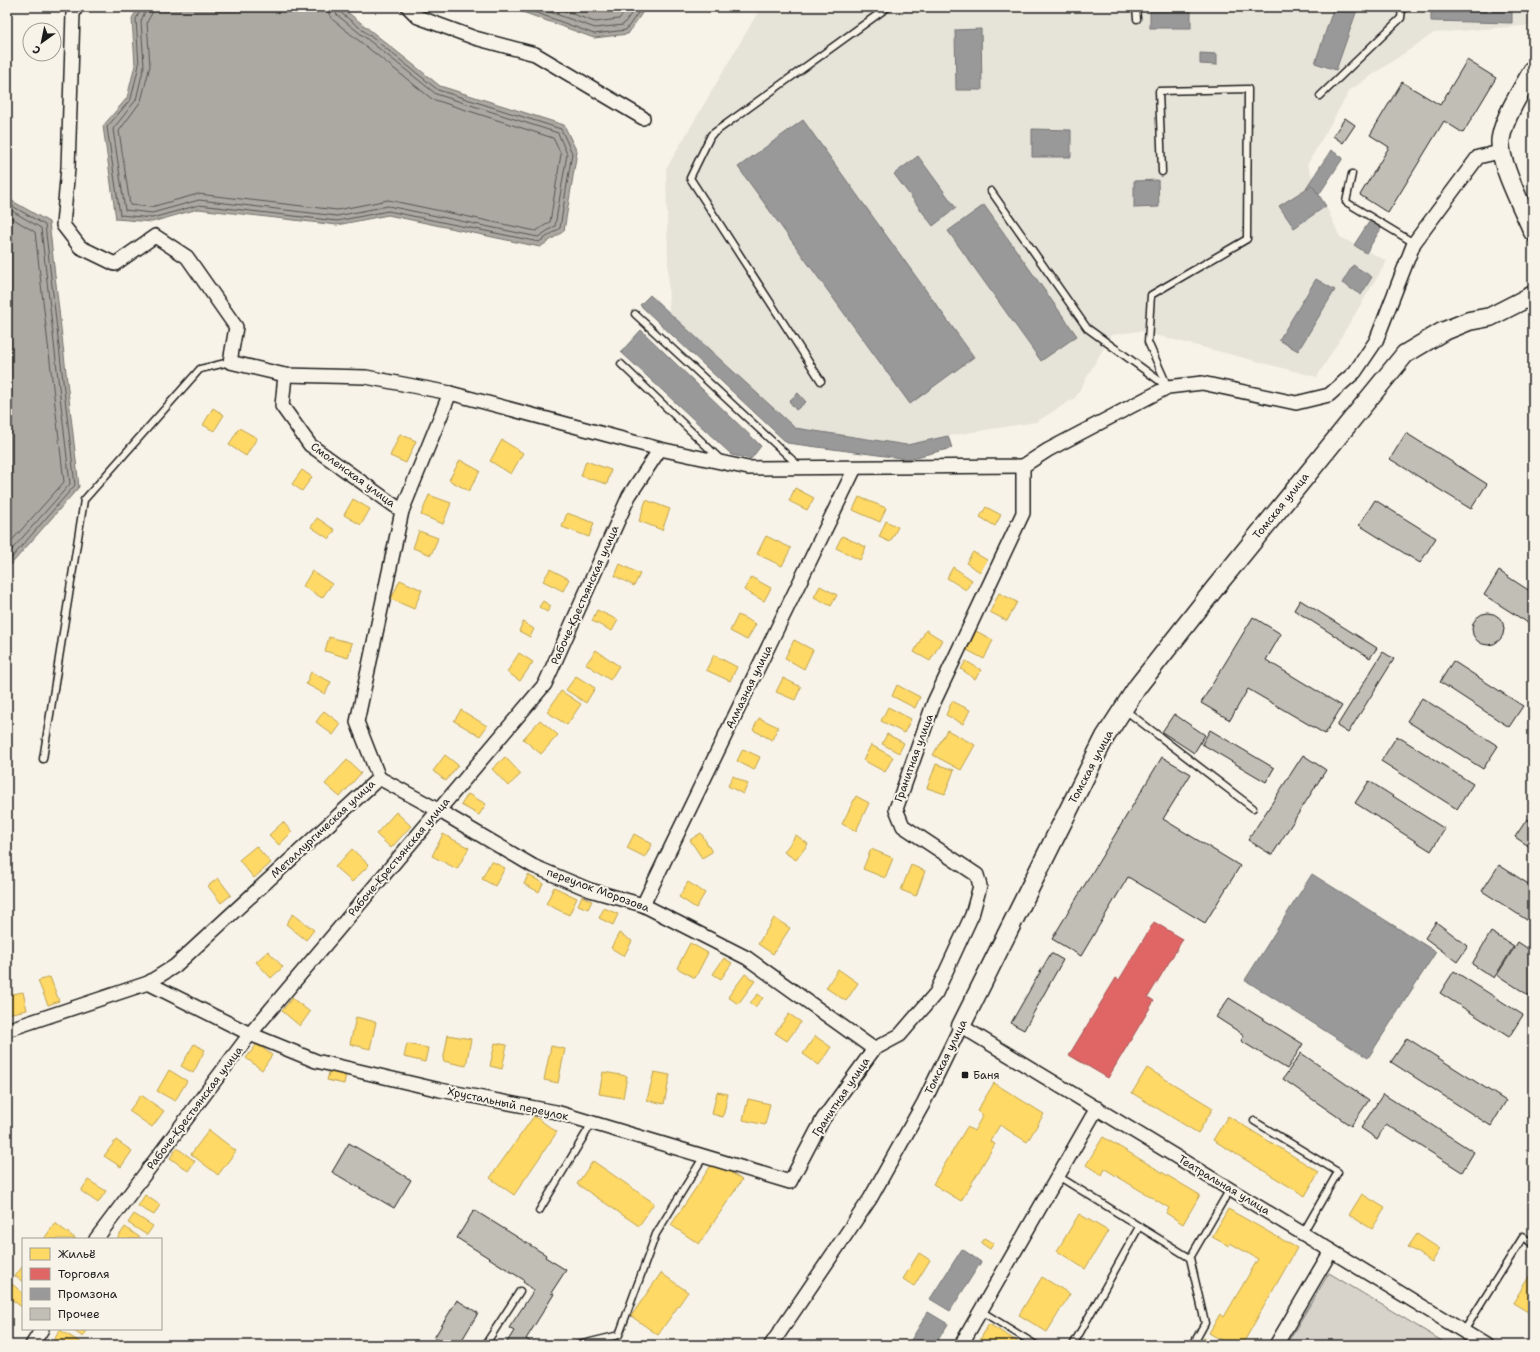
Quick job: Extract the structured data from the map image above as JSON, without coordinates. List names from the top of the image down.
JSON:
{
  "streets": {
    "street": [
      "Смоленская улица",
      "Томская улица",
      "Рабоче-Крестьянская улица",
      "Алмазная улица",
      "Гранитная улица",
      "Металлургическая улица",
      "переулок Морозова",
      "Хрустальный переулок",
      "Театральная улица"
    ]
  },
  "crossings": [
    ["Смоленская улица", "Металлургическая улица"],
    ["Томская улица", "Театральная улица"],
    ["Рабоче-Крестьянская улица", "переулок Морозова"],
    ["Рабоче-Крестьянская улица", "Хрустальный переулок"],
    ["Алмазная улица", "переулок Морозова"],
    ["Гранитная улица", "переулок Морозова"],
    ["Гранитная улица", "Хрустальный переулок"],
    ["Металлургическая улица", "переулок Морозова"],
    ["Металлургическая улица", "Хрустальный переулок"]
  ],
  "places": {
    "transit": ["Баня"]
  },
  "legend": [
    "Жильё",
    "Торговля",
    "Промзона",
    "Прочее"
  ],
  "north": "bottom left"
}
